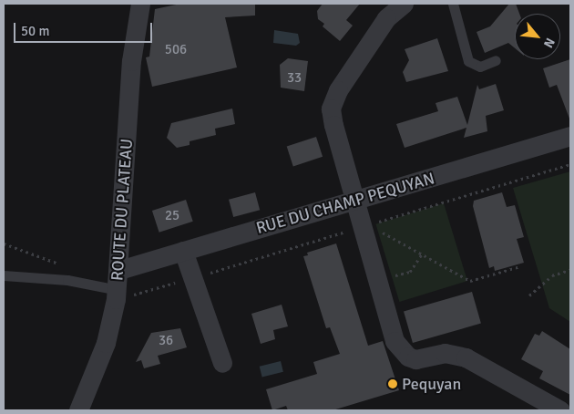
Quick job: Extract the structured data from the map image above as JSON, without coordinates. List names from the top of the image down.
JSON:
{
  "streets": {
    "street": ["RUE DU CHAMP PEQUYAN", "ROUTE DU PLATEAU"]
  },
  "crossings": [
    ["RUE DU CHAMP PEQUYAN", "ROUTE DU PLATEAU"]
  ],
  "places": ["Pequyan"],
  "house_numbers": [
    "506",
    "33",
    "25",
    "36"
  ],
  "scale_bar": "50 m",
  "north": "bottom right"
}
